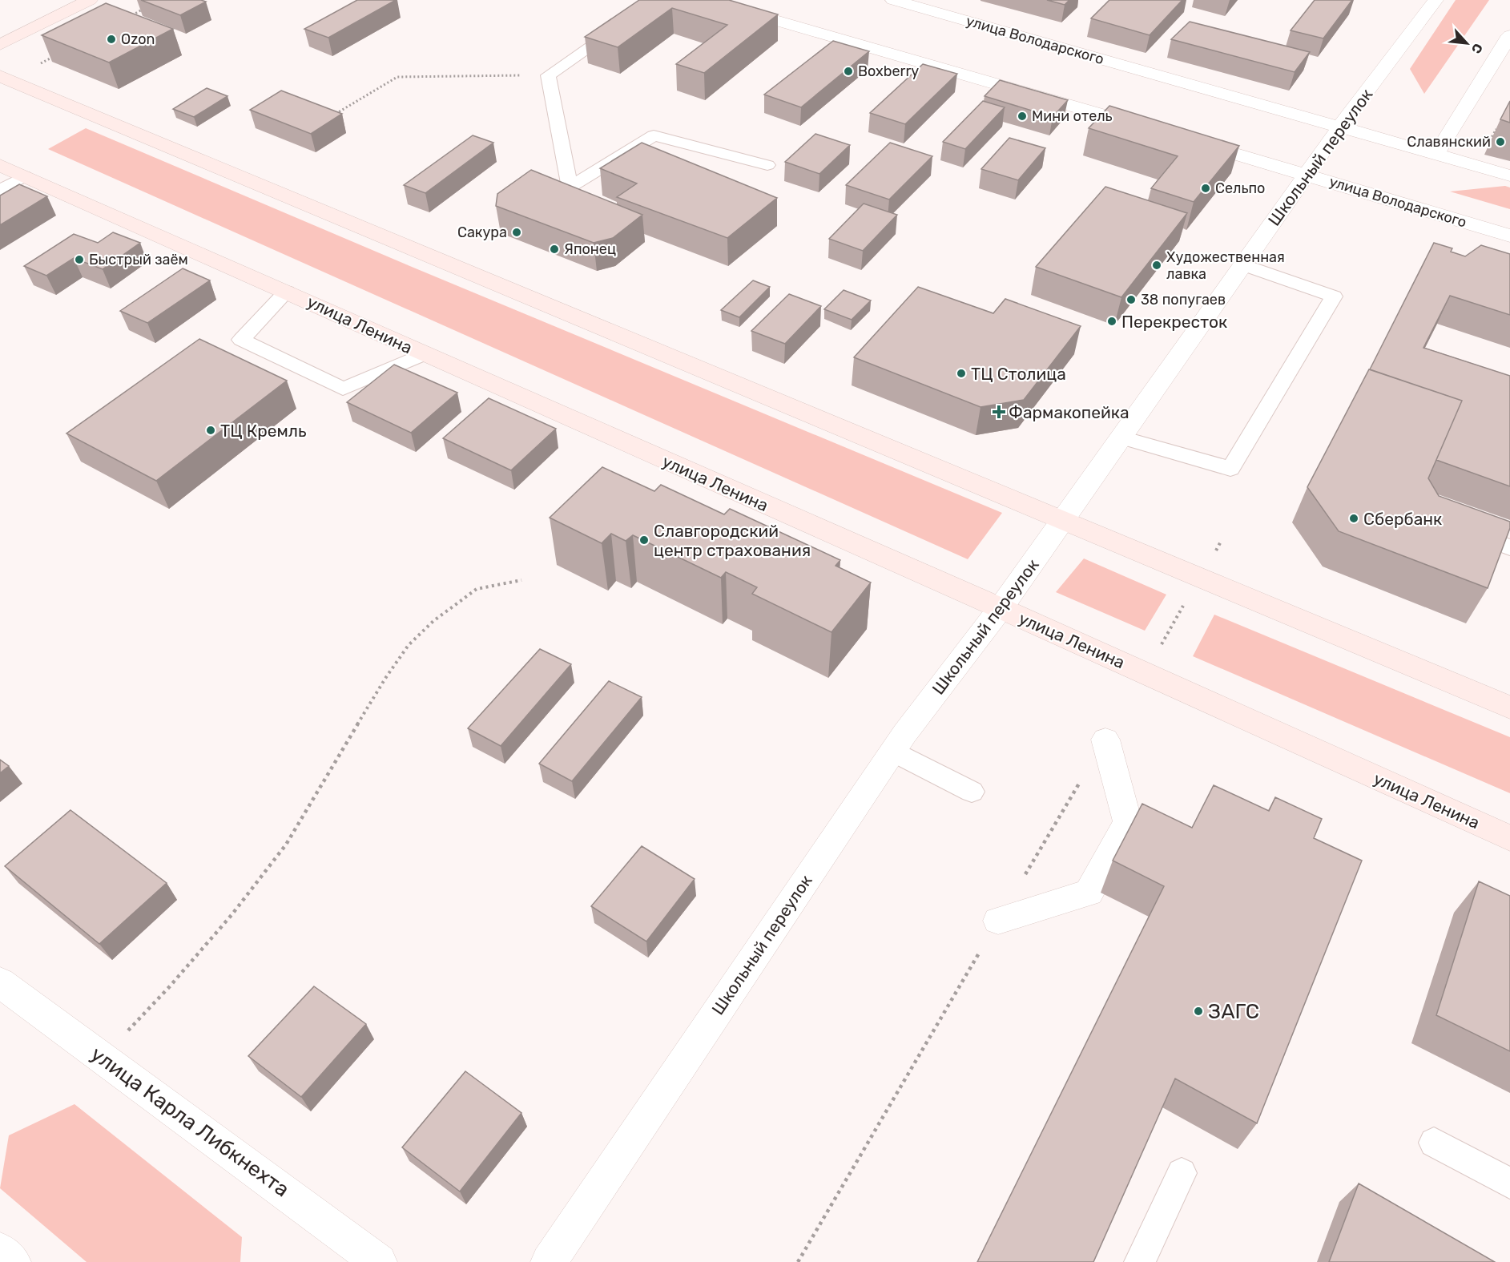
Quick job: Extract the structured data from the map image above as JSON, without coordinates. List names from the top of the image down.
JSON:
{
  "streets": {
    "street": [
      "улица Володарского",
      "Школьный переулок",
      "улица Ленина",
      "улица Карла Либкнехта"
    ]
  },
  "crossings": [
    ["улица Володарского", "Школьный переулок"],
    ["Школьный переулок", "улица Ленина"]
  ],
  "places": {
    "other": [
      "Ozon",
      "Boxberry",
      "Мини отель",
      "Славянский",
      "Сельпо",
      "Сакура",
      "Японец",
      "Быстрый заём",
      "Художественная лавка",
      "38 попугаев",
      "Перекресток",
      "ТЦ Столица",
      "ТЦ Кремль",
      "Сбербанк",
      "Славгородский центр страхования",
      "ЗАГС"
    ],
    "health": ["Фармакопейка"]
  },
  "north": "bottom right"
}
